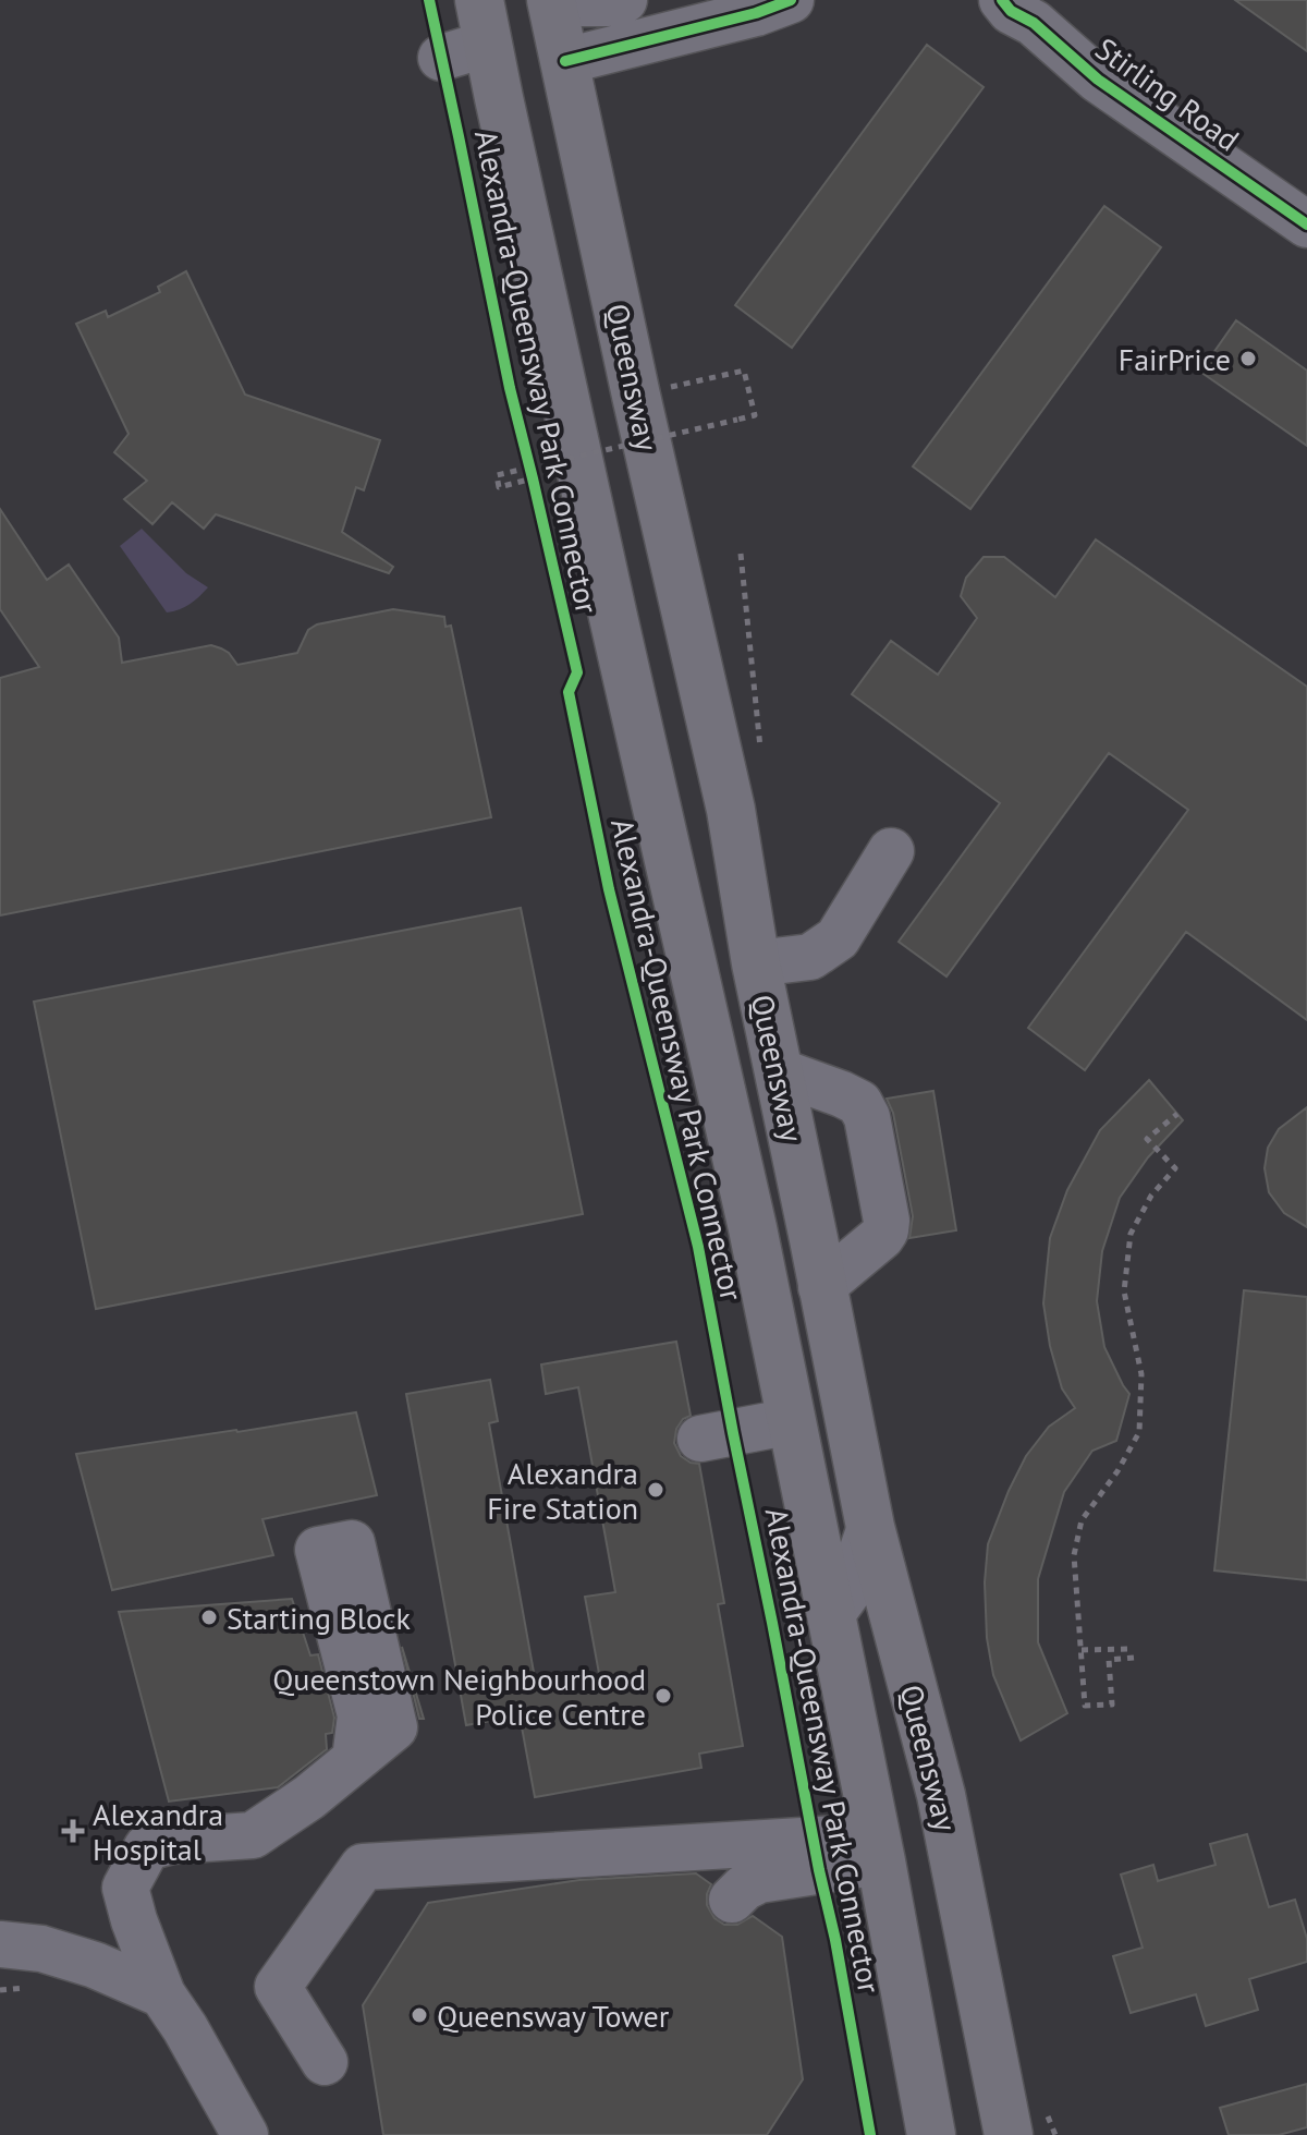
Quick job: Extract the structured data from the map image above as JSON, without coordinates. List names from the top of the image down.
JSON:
{
  "streets": {
    "main road": ["Queensway"],
    "street": ["Stirling Road"],
    "cycle path": ["Alexandra-Queensway Park Connector"]
  },
  "places": {
    "other": [
      "FairPrice",
      "Alexandra Fire Station",
      "Starting Block",
      "Queenstown Neighbourhood Police Centre",
      "Queensway Tower"
    ],
    "health": ["Alexandra Hospital"]
  }
}
